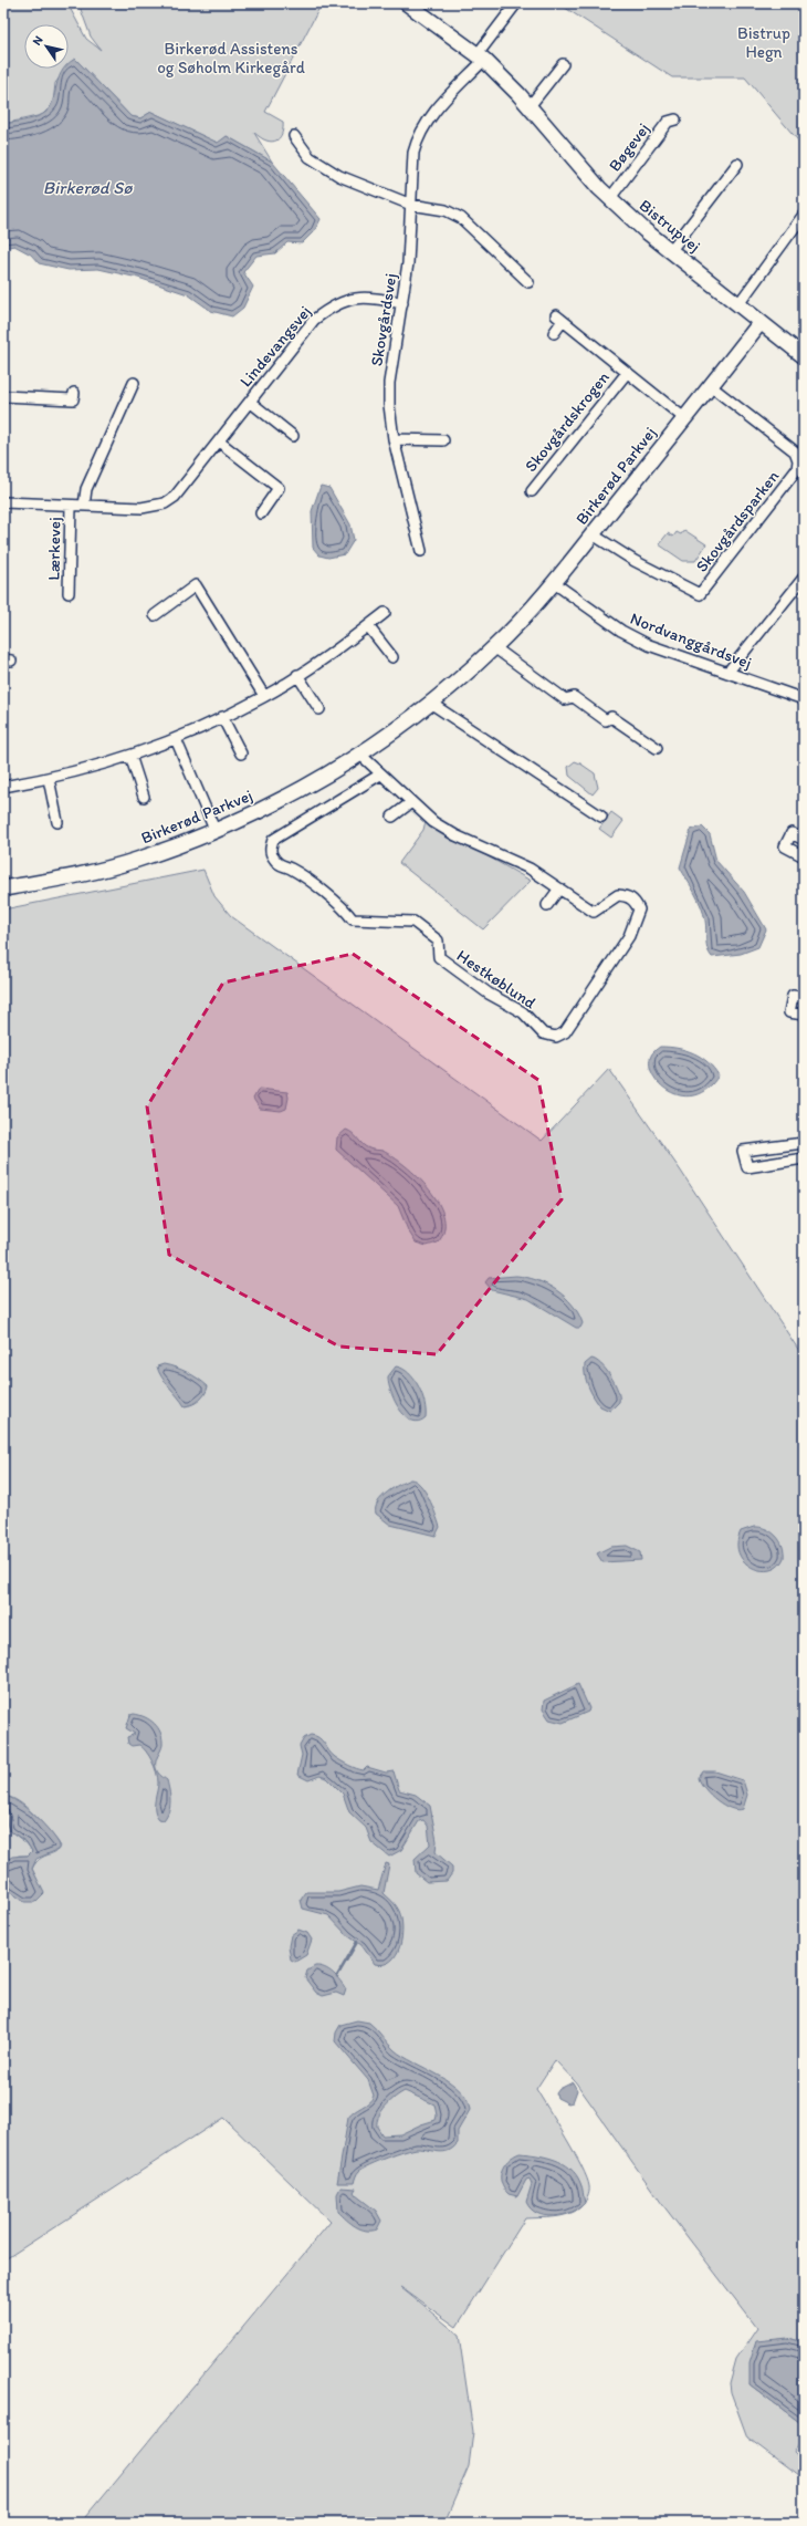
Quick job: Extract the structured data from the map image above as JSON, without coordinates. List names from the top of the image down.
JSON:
{
  "streets": {
    "street": [
      "Bøgevej",
      "Bistrupvej",
      "Skovgårdsvej",
      "Lindevangsvej",
      "Skovgårdskrogen",
      "Birkerød Parkvej",
      "Skovgårdsparken",
      "Lærkevej",
      "Nordvanggårdsvej",
      "Hestkøblund"
    ]
  },
  "crossings": [
    ["Bøgevej", "Bistrupvej"],
    ["Bistrupvej", "Skovgårdsvej"],
    ["Bistrupvej", "Birkerød Parkvej"],
    ["Skovgårdsvej", "Lindevangsvej"],
    ["Lindevangsvej", "Lærkevej"],
    ["Skovgårdskrogen", "Birkerød Parkvej"],
    ["Birkerød Parkvej", "Skovgårdsparken"],
    ["Birkerød Parkvej", "Nordvanggårdsvej"],
    ["Birkerød Parkvej", "Hestkøblund"]
  ],
  "water": ["Birkerød Sø"],
  "parks": ["Bistrup Hegn", "Birkerød Assistens og Søholm Kirkegård"],
  "north": "top left"
}
